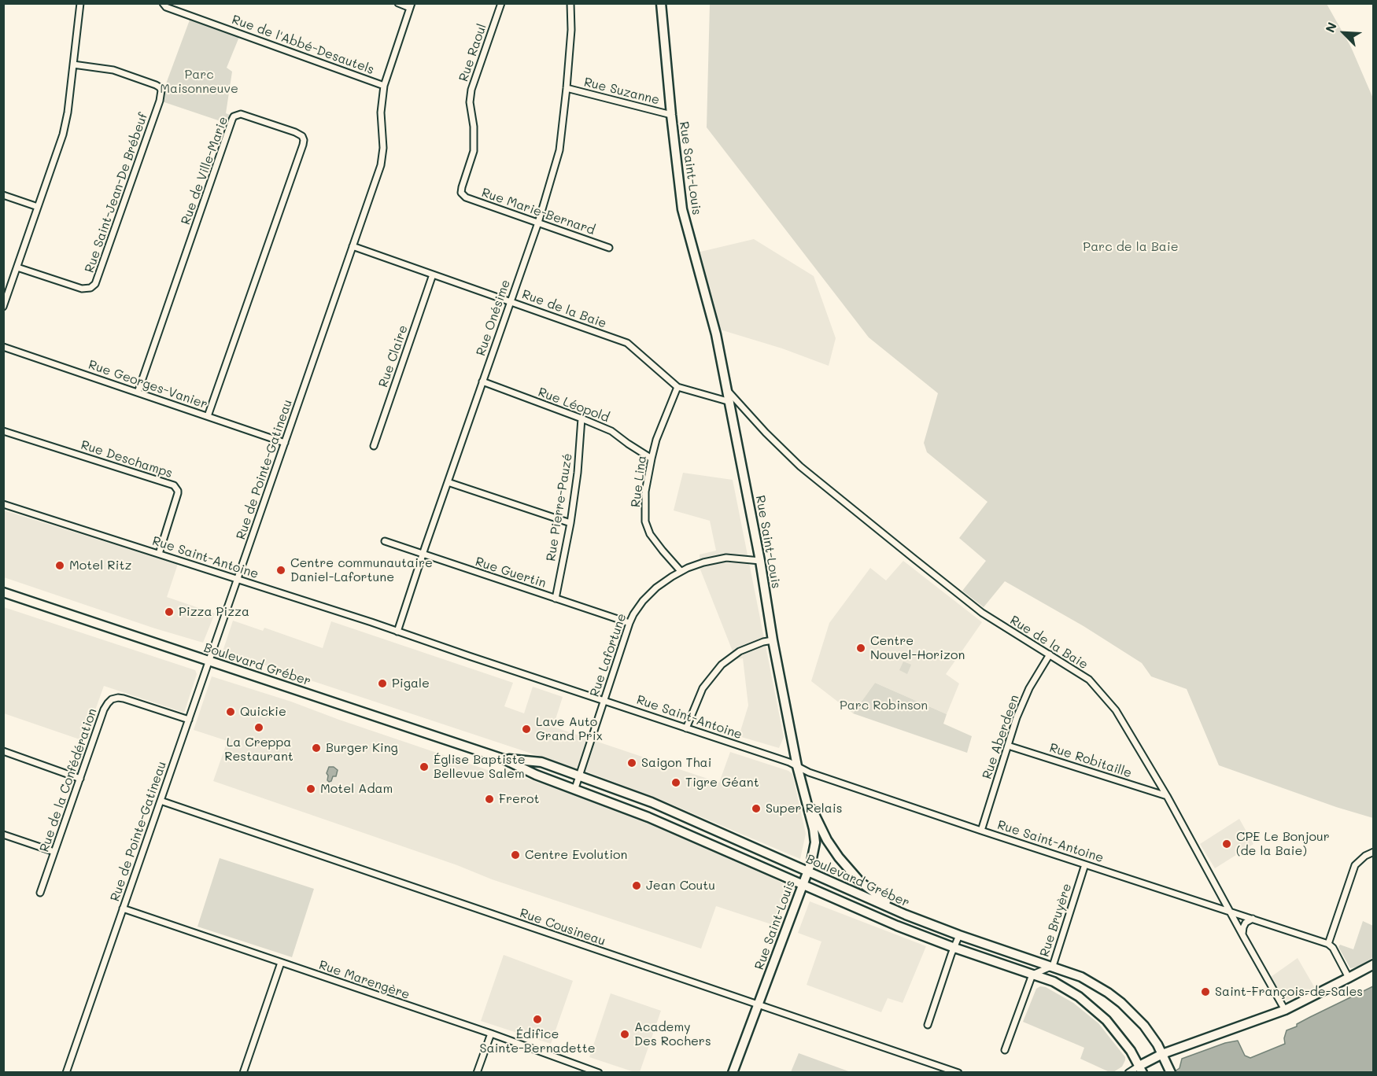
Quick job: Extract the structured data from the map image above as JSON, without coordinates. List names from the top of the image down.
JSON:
{
  "streets": {
    "main road": ["Rue Saint-Louis", "Boulevard Gréber"],
    "street": [
      "Rue de l'Abbé-Desautels",
      "Rue Raoul",
      "Rue Suzanne",
      "Rue de Ville-Marie",
      "Rue Saint-Jean-De Brébeuf",
      "Rue Marie-Bernard",
      "Rue de la Baie",
      "Rue Onésime",
      "Rue Claire",
      "Rue Georges-Vanier",
      "Rue Léopold",
      "Rue Deschamps",
      "Rue de Pointe-Gatineau",
      "Rue Lina",
      "Rue Pierre-Pauzé",
      "Rue Saint-Antoine",
      "Rue Guertin",
      "Rue Lafortune",
      "Rue Aberdeen",
      "Rue Robitaille",
      "Rue de la Confédération",
      "Rue Bruyère",
      "Rue Cousineau",
      "Rue Marengère"
    ]
  },
  "crossings": [
    ["Rue de l'Abbé-Desautels", "Rue de Pointe-Gatineau"],
    ["Rue Raoul", "Rue Marie-Bernard"],
    ["Rue Suzanne", "Rue Saint-Louis"],
    ["Rue Suzanne", "Rue Onésime"],
    ["Rue Saint-Louis", "Rue de la Baie"],
    ["Rue Saint-Louis", "Rue Saint-Antoine"],
    ["Rue Saint-Louis", "Rue Lafortune"],
    ["Rue Saint-Louis", "Boulevard Gréber"],
    ["Rue Saint-Louis", "Rue Cousineau"],
    ["Rue de Ville-Marie", "Rue Georges-Vanier"],
    ["Rue Marie-Bernard", "Rue Onésime"],
    ["Rue de la Baie", "Rue Onésime"],
    ["Rue de la Baie", "Rue Claire"],
    ["Rue de la Baie", "Rue de Pointe-Gatineau"],
    ["Rue de la Baie", "Rue Lina"],
    ["Rue de la Baie", "Rue Saint-Antoine"],
    ["Rue de la Baie", "Rue Aberdeen"],
    ["Rue de la Baie", "Rue Robitaille"],
    ["Rue Onésime", "Rue Léopold"],
    ["Rue Onésime", "Rue Saint-Antoine"],
    ["Rue Onésime", "Rue Guertin"],
    ["Rue Georges-Vanier", "Rue de Pointe-Gatineau"],
    ["Rue Léopold", "Rue Lina"],
    ["Rue Léopold", "Rue Pierre-Pauzé"],
    ["Rue Deschamps", "Rue Saint-Antoine"],
    ["Rue de Pointe-Gatineau", "Rue Saint-Antoine"],
    ["Rue de Pointe-Gatineau", "Boulevard Gréber"],
    ["Rue de Pointe-Gatineau", "Rue de la Confédération"],
    ["Rue de Pointe-Gatineau", "Rue Cousineau"],
    ["Rue de Pointe-Gatineau", "Rue Marengère"],
    ["Rue Lina", "Rue Lafortune"],
    ["Rue Pierre-Pauzé", "Rue Guertin"],
    ["Rue Saint-Antoine", "Rue Lafortune"],
    ["Rue Saint-Antoine", "Rue Aberdeen"],
    ["Rue Saint-Antoine", "Rue Bruyère"],
    ["Rue Guertin", "Rue Lafortune"],
    ["Rue Lafortune", "Boulevard Gréber"],
    ["Boulevard Gréber", "Rue Bruyère"],
    ["Rue Aberdeen", "Rue Robitaille"]
  ],
  "parks": ["Parc Maisonneuve", "Parc de la Baie", "Parc Robinson"],
  "places": [
    "Motel Ritz",
    "Centre communautaire Daniel-Lafortune",
    "Pizza Pizza",
    "Centre Nouvel-Horizon",
    "Pigale",
    "Quickie",
    "La Creppa Restaurant",
    "Lave Auto Grand Prix",
    "Burger King",
    "Saigon Thai",
    "Église Baptiste Bellevue Salem",
    "Tigre Géant",
    "Motel Adam",
    "Frerot",
    "Super Relais",
    "CPE Le Bonjour (de la Baie)",
    "Centre Evolution",
    "Jean Coutu",
    "Saint-François-de-Sales",
    "Édifice Sainte-Bernadette",
    "Academy Des Rochers"
  ],
  "north": "top left"
}
